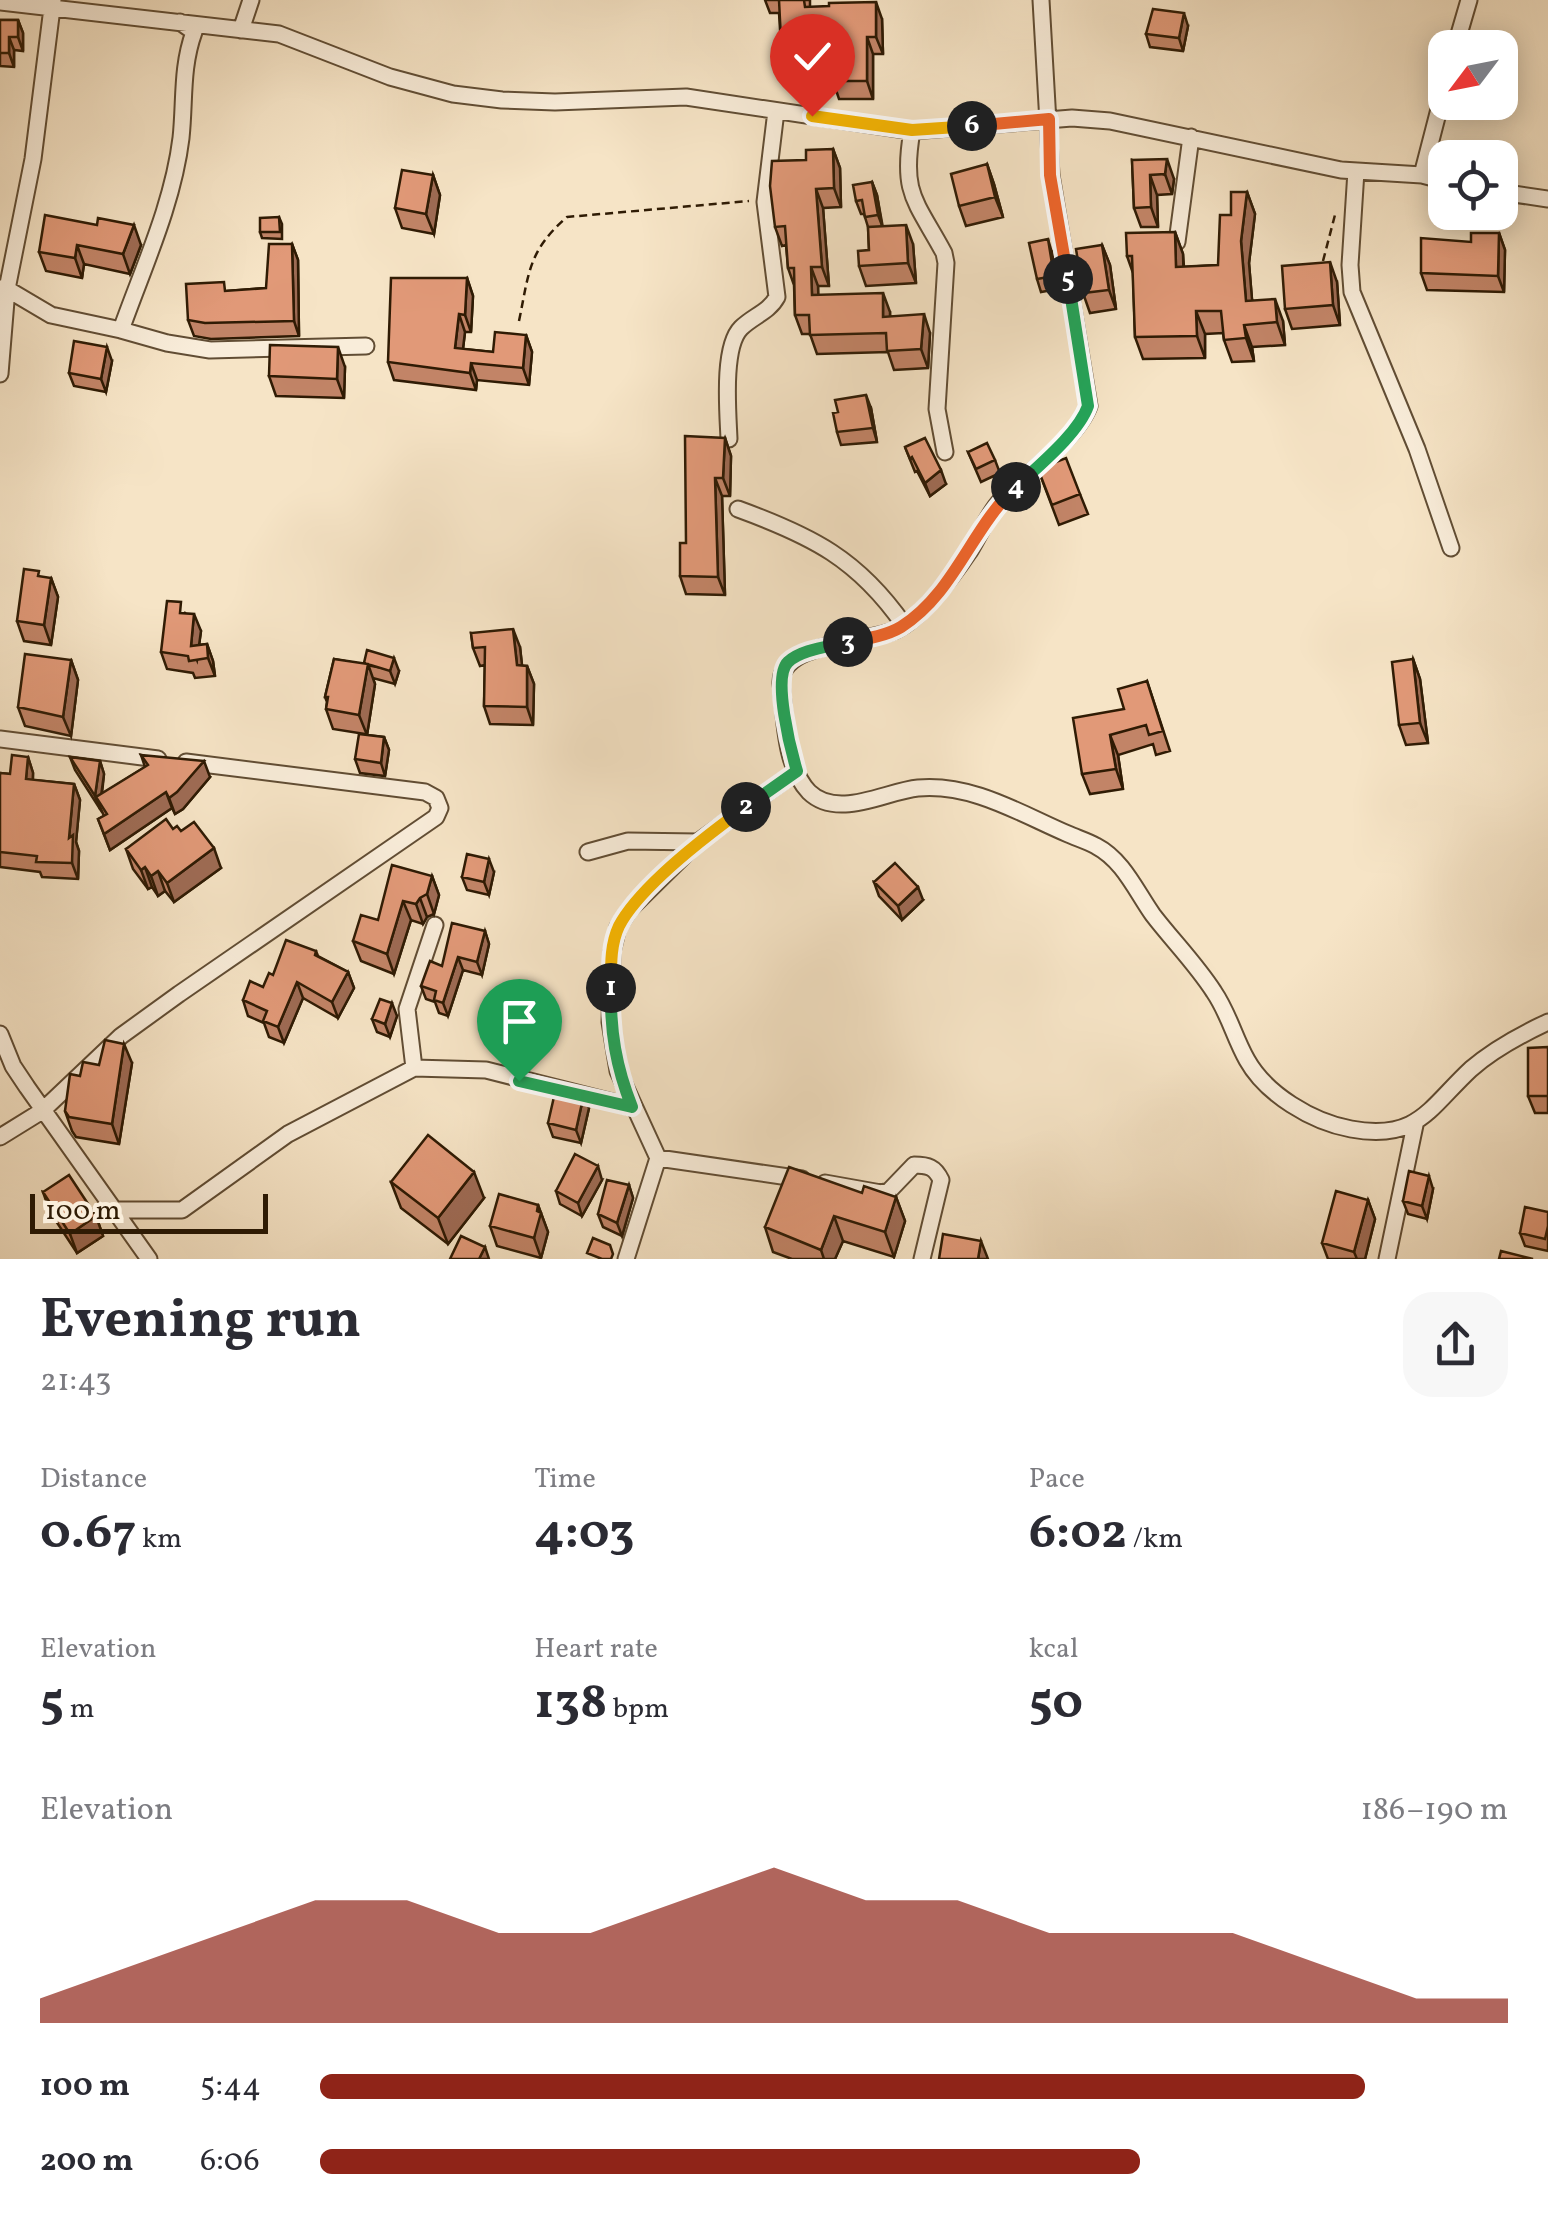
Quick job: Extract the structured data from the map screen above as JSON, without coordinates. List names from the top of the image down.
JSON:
{
  "scale_bar": "100 m",
  "north": "bottom left",
  "page": {
    "pins": [
      "6",
      "5",
      "4",
      "3",
      "2",
      "1"
    ],
    "scale": "100 m",
    "heading": ["Evening run", "21:43"],
    "stats": [
      ["Distance", "0.67 km"],
      ["Time", "4:03"],
      ["Pace", "6:02 /km"],
      ["Elevation", "5 m"],
      ["Heart rate", "138 bpm"],
      ["kcal", "50"]
    ],
    "chart": ["Elevation", "186–190 m"],
    "list": [
      {
        "name": "100 m",
        "note": "5:44"
      },
      {
        "name": "200 m",
        "note": "6:06"
      }
    ]
  }
}
